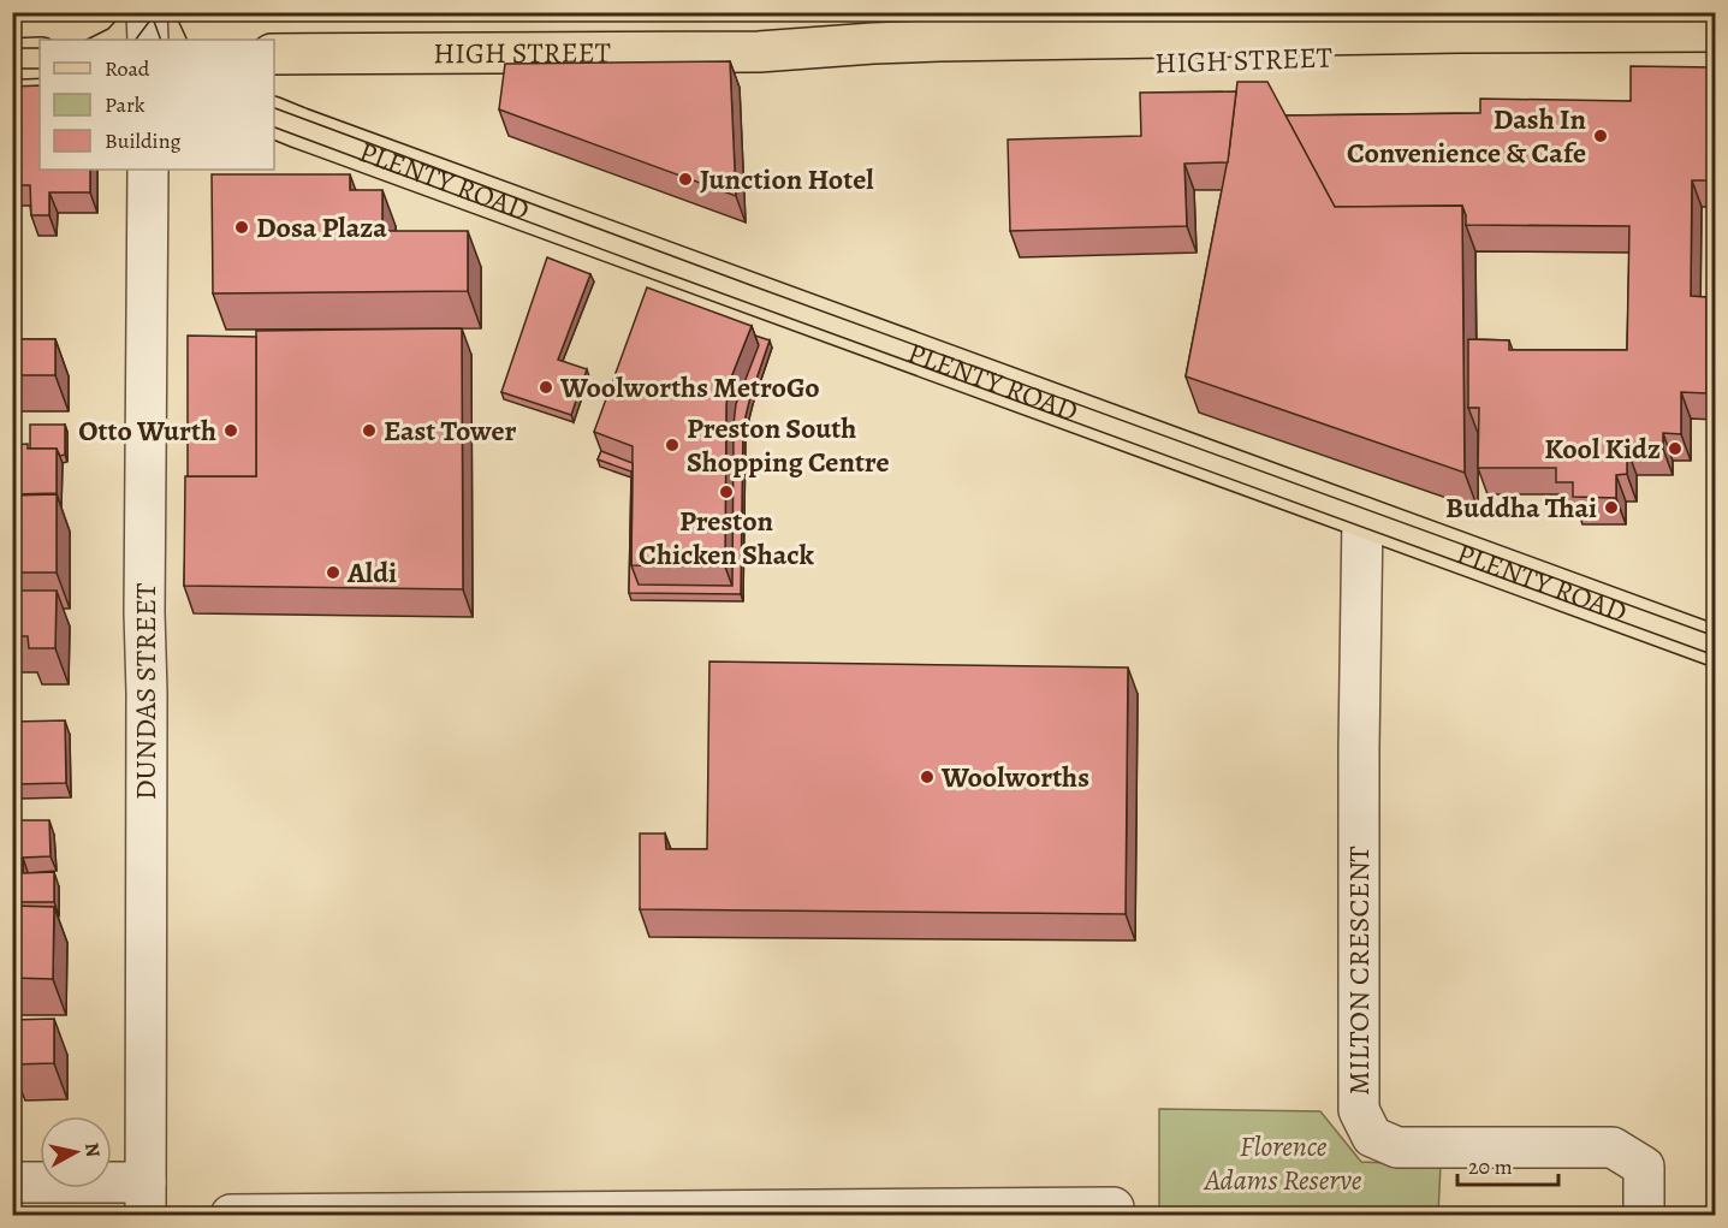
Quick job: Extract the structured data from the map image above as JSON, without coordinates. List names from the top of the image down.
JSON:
{
  "streets": {
    "main road": ["HIGH STREET", "PLENTY ROAD"],
    "street": ["DUNDAS STREET", "MILTON CRESCENT"]
  },
  "crossings": [
    ["PLENTY ROAD", "MILTON CRESCENT"]
  ],
  "parks": ["Florence Adams Reserve"],
  "places": [
    "Dash In Convenience & Cafe",
    "Junction Hotel",
    "Dosa Plaza",
    "Woolworths MetroGo",
    "Otto Wurth",
    "East Tower",
    "Preston South Shopping Centre",
    "Kool Kidz",
    "Preston Chicken Shack",
    "Buddha Thai",
    "Aldi",
    "Woolworths"
  ],
  "legend": ["Road", "Park", "Building"],
  "scale_bar": "20 m",
  "north": "right"
}
